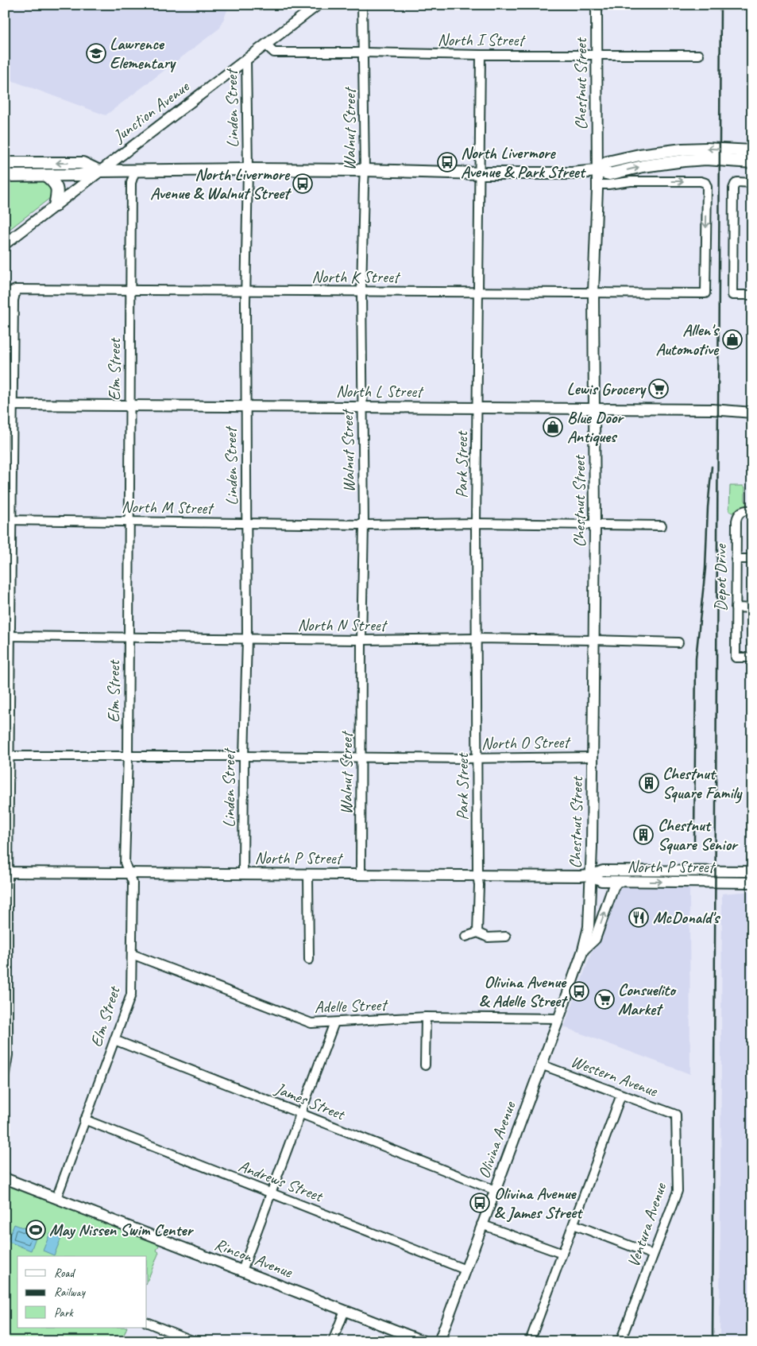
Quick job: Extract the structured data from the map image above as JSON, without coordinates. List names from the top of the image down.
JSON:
{
  "streets": {
    "street": [
      "North I Street",
      "Chestnut Street",
      "Linden Street",
      "Junction Avenue",
      "Walnut Street",
      "North K Street",
      "Elm Street",
      "North L Street",
      "Park Street",
      "North M Street",
      "Depot Drive",
      "North N Street",
      "North O Street",
      "North P Street",
      "Adelle Street",
      "Western Avenue",
      "James Street",
      "Olivina Avenue",
      "Andrews Street",
      "Ventura Avenue",
      "Rincon Avenue"
    ]
  },
  "crossings": [
    ["North I Street", "Chestnut Street"],
    ["North I Street", "Junction Avenue"],
    ["North I Street", "Walnut Street"],
    ["North I Street", "Park Street"],
    ["Chestnut Street", "North K Street"],
    ["Chestnut Street", "North L Street"],
    ["Chestnut Street", "North M Street"],
    ["Chestnut Street", "North N Street"],
    ["Chestnut Street", "North O Street"],
    ["Chestnut Street", "North P Street"],
    ["Chestnut Street", "Olivina Avenue"],
    ["Linden Street", "Junction Avenue"],
    ["Linden Street", "North K Street"],
    ["Linden Street", "North L Street"],
    ["Linden Street", "North M Street"],
    ["Linden Street", "North N Street"],
    ["Linden Street", "North O Street"],
    ["Linden Street", "North P Street"],
    ["Walnut Street", "North K Street"],
    ["Walnut Street", "North L Street"],
    ["Walnut Street", "North M Street"],
    ["Walnut Street", "North N Street"],
    ["Walnut Street", "North O Street"],
    ["Walnut Street", "North P Street"],
    ["North K Street", "Elm Street"],
    ["North K Street", "Park Street"],
    ["Elm Street", "North L Street"],
    ["Elm Street", "North M Street"],
    ["Elm Street", "North N Street"],
    ["Elm Street", "North O Street"],
    ["Elm Street", "North P Street"],
    ["Elm Street", "Adelle Street"],
    ["Elm Street", "James Street"],
    ["Elm Street", "Andrews Street"],
    ["Elm Street", "Rincon Avenue"],
    ["North L Street", "Park Street"],
    ["Park Street", "North M Street"],
    ["Park Street", "North N Street"],
    ["Park Street", "North O Street"],
    ["Park Street", "North P Street"],
    ["Adelle Street", "Olivina Avenue"],
    ["Western Avenue", "Olivina Avenue"],
    ["Western Avenue", "Ventura Avenue"],
    ["James Street", "Olivina Avenue"],
    ["Olivina Avenue", "Andrews Street"]
  ],
  "places": {
    "school or university": ["Lawrence Elementary"],
    "bus stop": [
      "North Livermore Avenue & Park Street",
      "North Livermore Avenue & Walnut Street",
      "Olivina Avenue & Adelle Street",
      "Olivina Avenue & James Street"
    ],
    "shop": ["Allen's Automotive", "Blue Door Antiques"],
    "supermarket": ["Lewis Grocery", "Consuelito Market"],
    "building": ["Chestnut Square Family", "Chestnut Square Senior"],
    "restaurant": ["McDonald's"],
    "sports": ["May Nissen Swim Center"]
  },
  "legend": ["Road", "Railway", "Park"]
}
